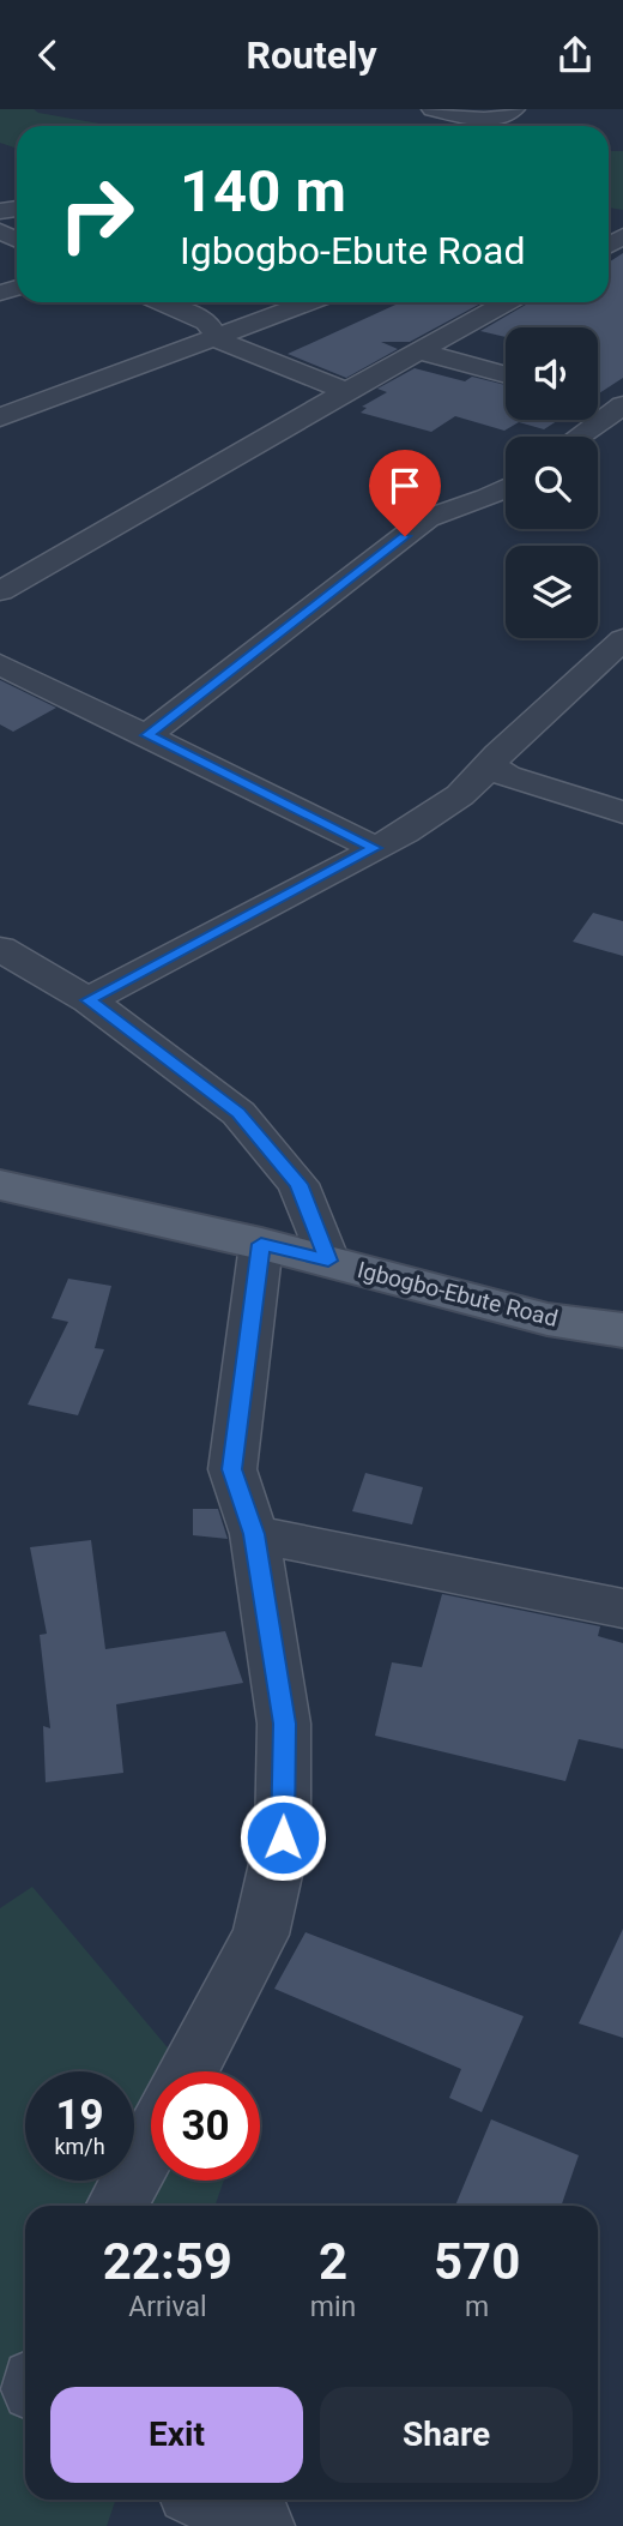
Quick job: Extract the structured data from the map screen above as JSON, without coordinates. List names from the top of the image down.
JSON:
{
  "streets": {
    "main road": ["Igbogbo-Ebute Road"]
  },
  "page": {
    "header": "Routely",
    "turn": ["140 m", "Igbogbo-Ebute Road"],
    "speed": "19 km/h",
    "limit": "30",
    "eta": [
      "22:59",
      "Arrival",
      "2",
      "min",
      "570",
      "m"
    ],
    "buttons": ["Exit", "Share"]
  }
}
